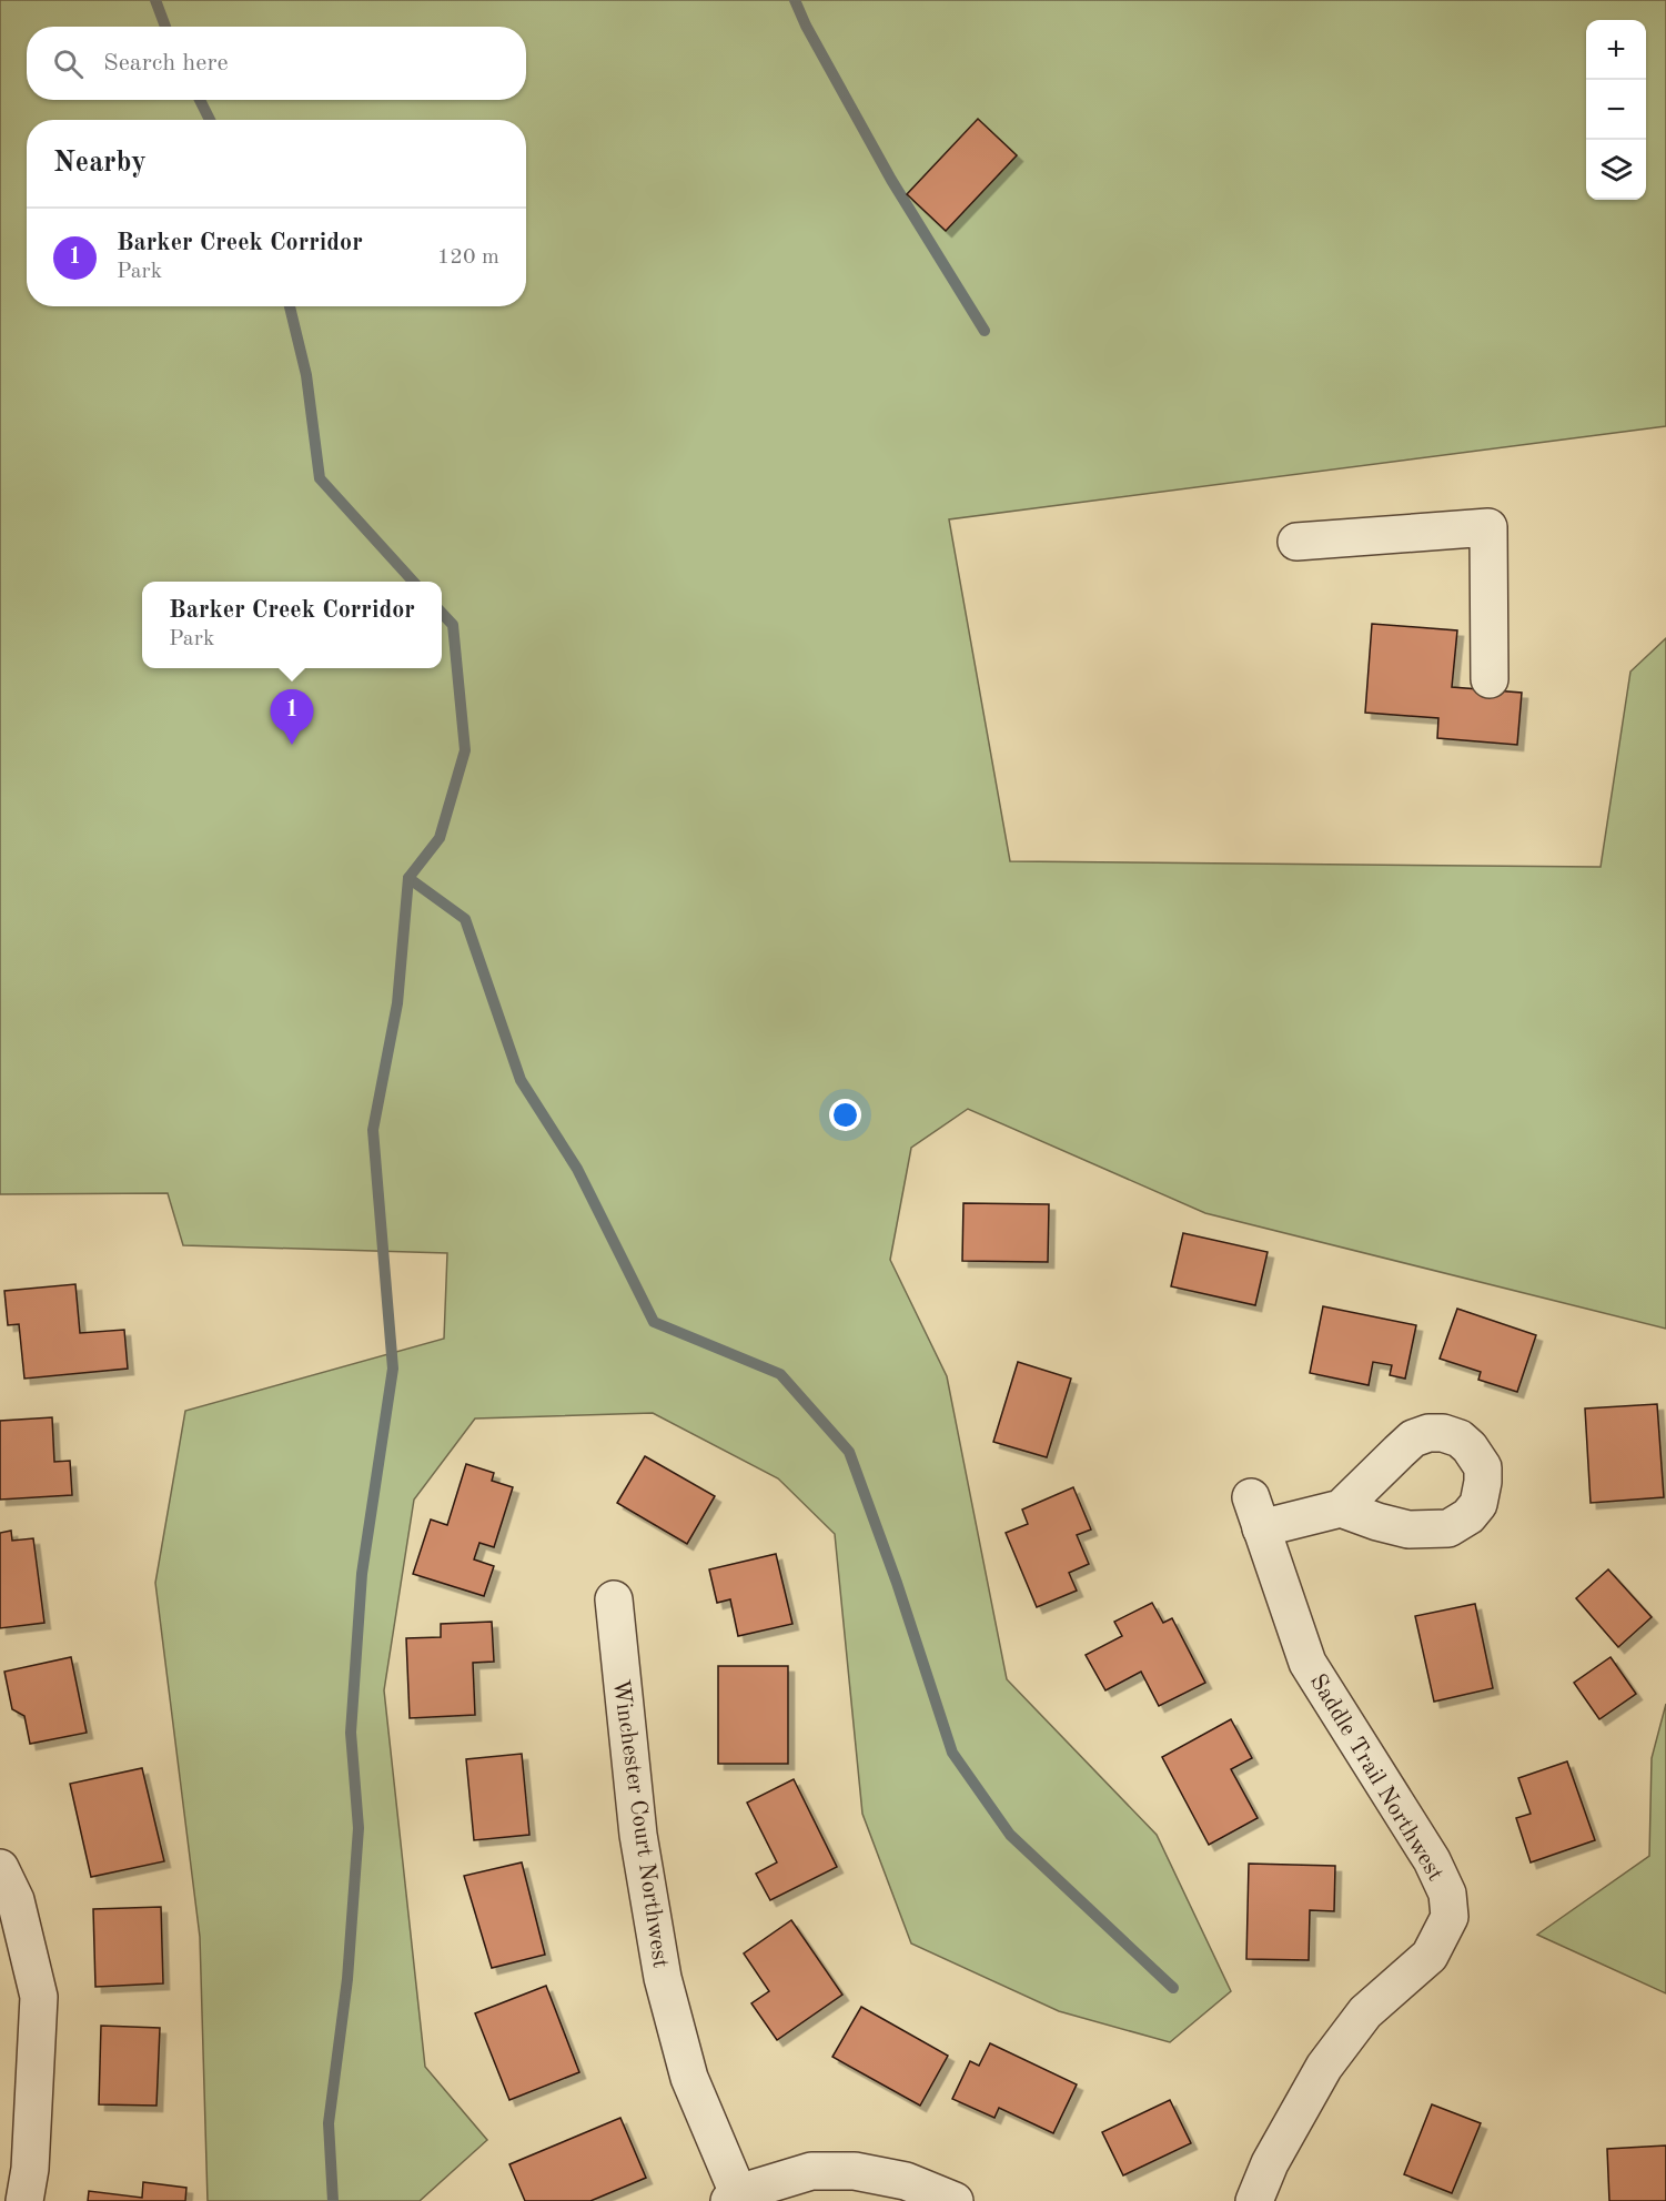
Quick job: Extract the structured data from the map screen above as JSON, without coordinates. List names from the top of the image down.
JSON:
{
  "streets": {
    "street": ["Saddle Trail Northwest", "Winchester Court Northwest"]
  },
  "page": {
    "map_buttons": ["+", "−"],
    "search": "Search here",
    "heading": "Nearby",
    "list": [
      {
        "mark": "1",
        "name": "Barker Creek Corridor",
        "note": "Park",
        "value": "120 m"
      }
    ],
    "popup": ["Barker Creek Corridor", "Park"],
    "pins": "1"
  }
}
